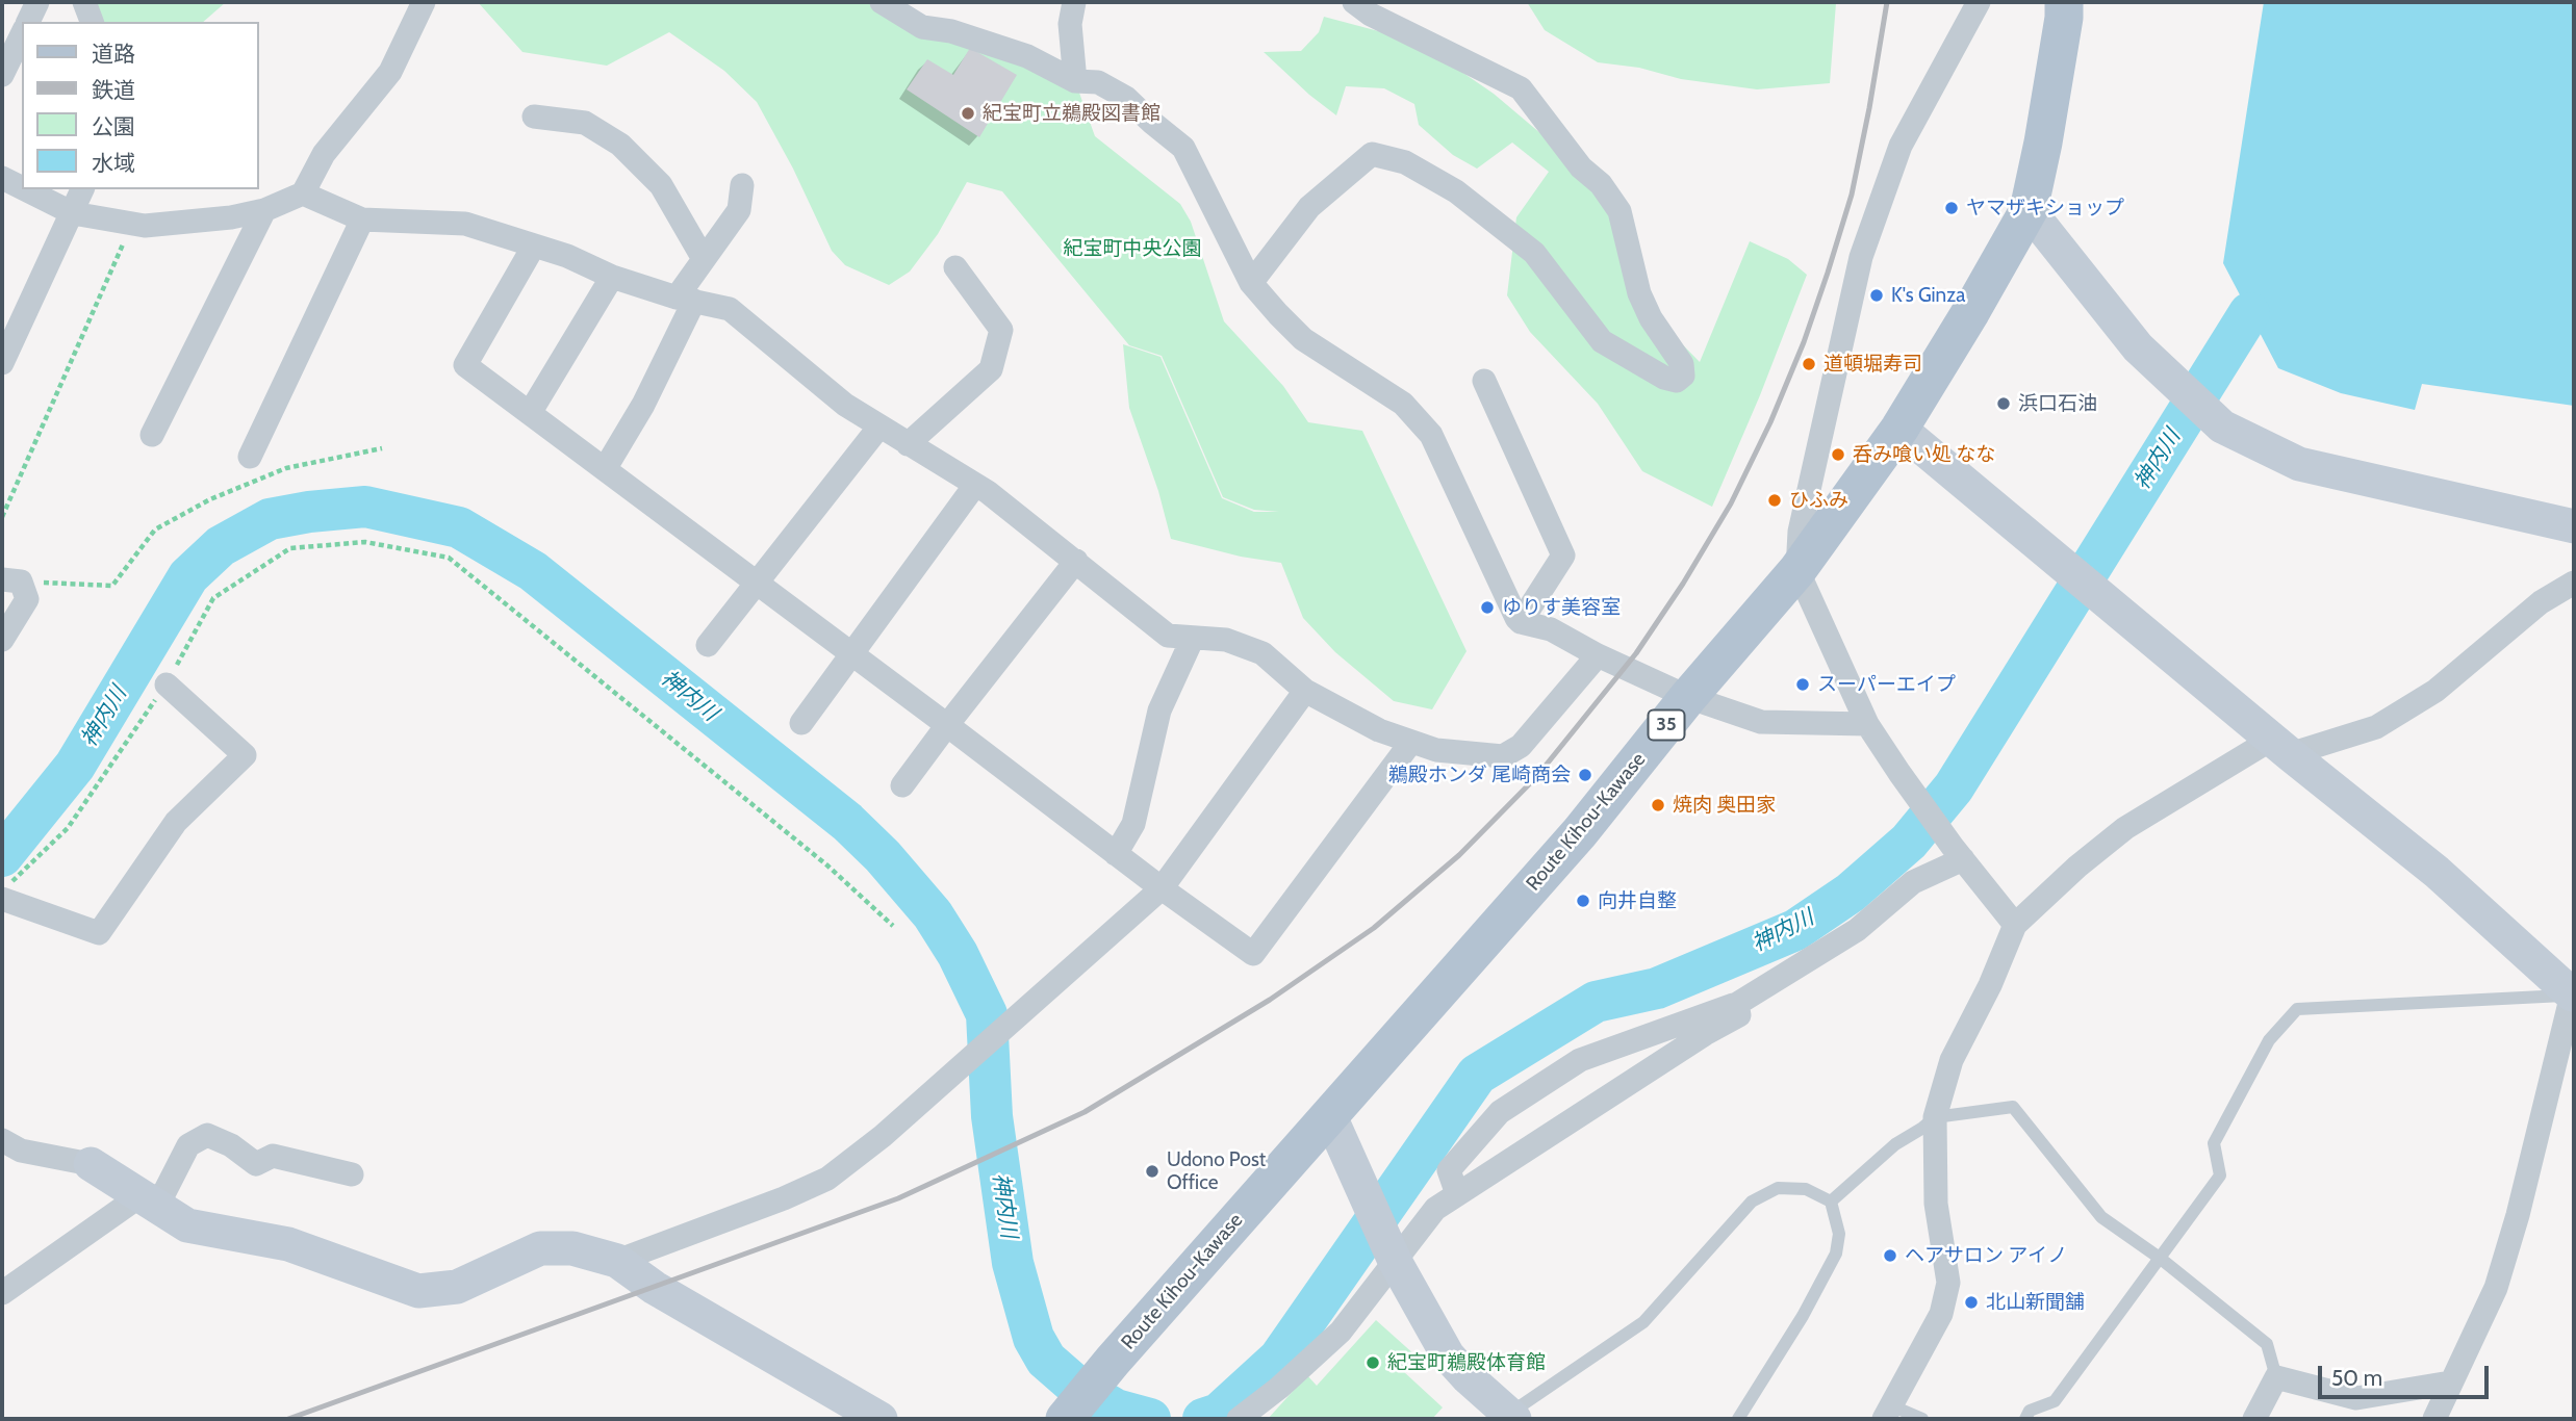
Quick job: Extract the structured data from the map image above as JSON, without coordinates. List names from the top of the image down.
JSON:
{
  "streets": {
    "main road": ["35", "Route Kihou-Kawase"]
  },
  "water": ["神内川"],
  "parks": ["紀宝町中央公園"],
  "places": [
    "紀宝町立鵜殿図書館",
    "ヤマザキショップ",
    "K's Ginza",
    "道頓堀寿司",
    "浜口石油",
    "呑み喰い処 なな",
    "ひふみ",
    "ゆりす美容室",
    "スーパーエイプ",
    "鵜殿ホンダ 尾崎商会",
    "焼肉 奥田家",
    "向井自整",
    "Udono Post Office",
    "ヘアサロン アイノ",
    "北山新聞舗",
    "紀宝町鵜殿体育館"
  ],
  "legend": [
    "道路",
    "鉄道",
    "公園",
    "水域"
  ],
  "scale_bar": "50 m"
}
